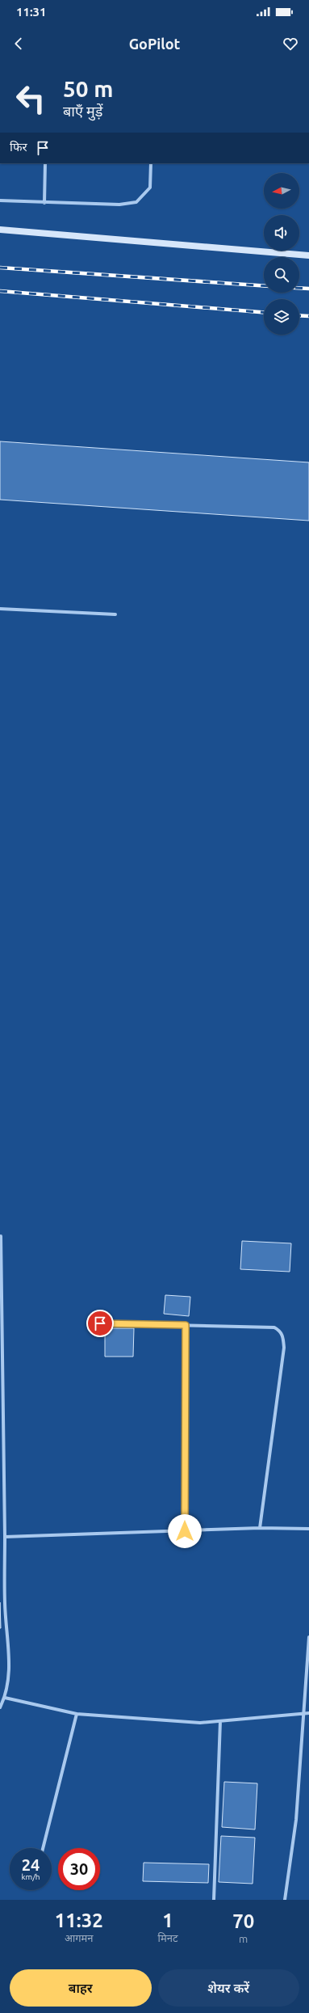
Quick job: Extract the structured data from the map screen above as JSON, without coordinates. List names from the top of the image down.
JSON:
{
  "north": "left",
  "page": {
    "status": "11:31",
    "header": "GoPilot",
    "turn": ["50 m", "बाएँ मुड़ें"],
    "then": "फिर",
    "speed": "24 km/h",
    "limit": "30",
    "eta": [
      "11:32",
      "आगमन",
      "1",
      "मिनट",
      "70",
      "m"
    ],
    "buttons": ["बाहर", "शेयर करें"]
  }
}
